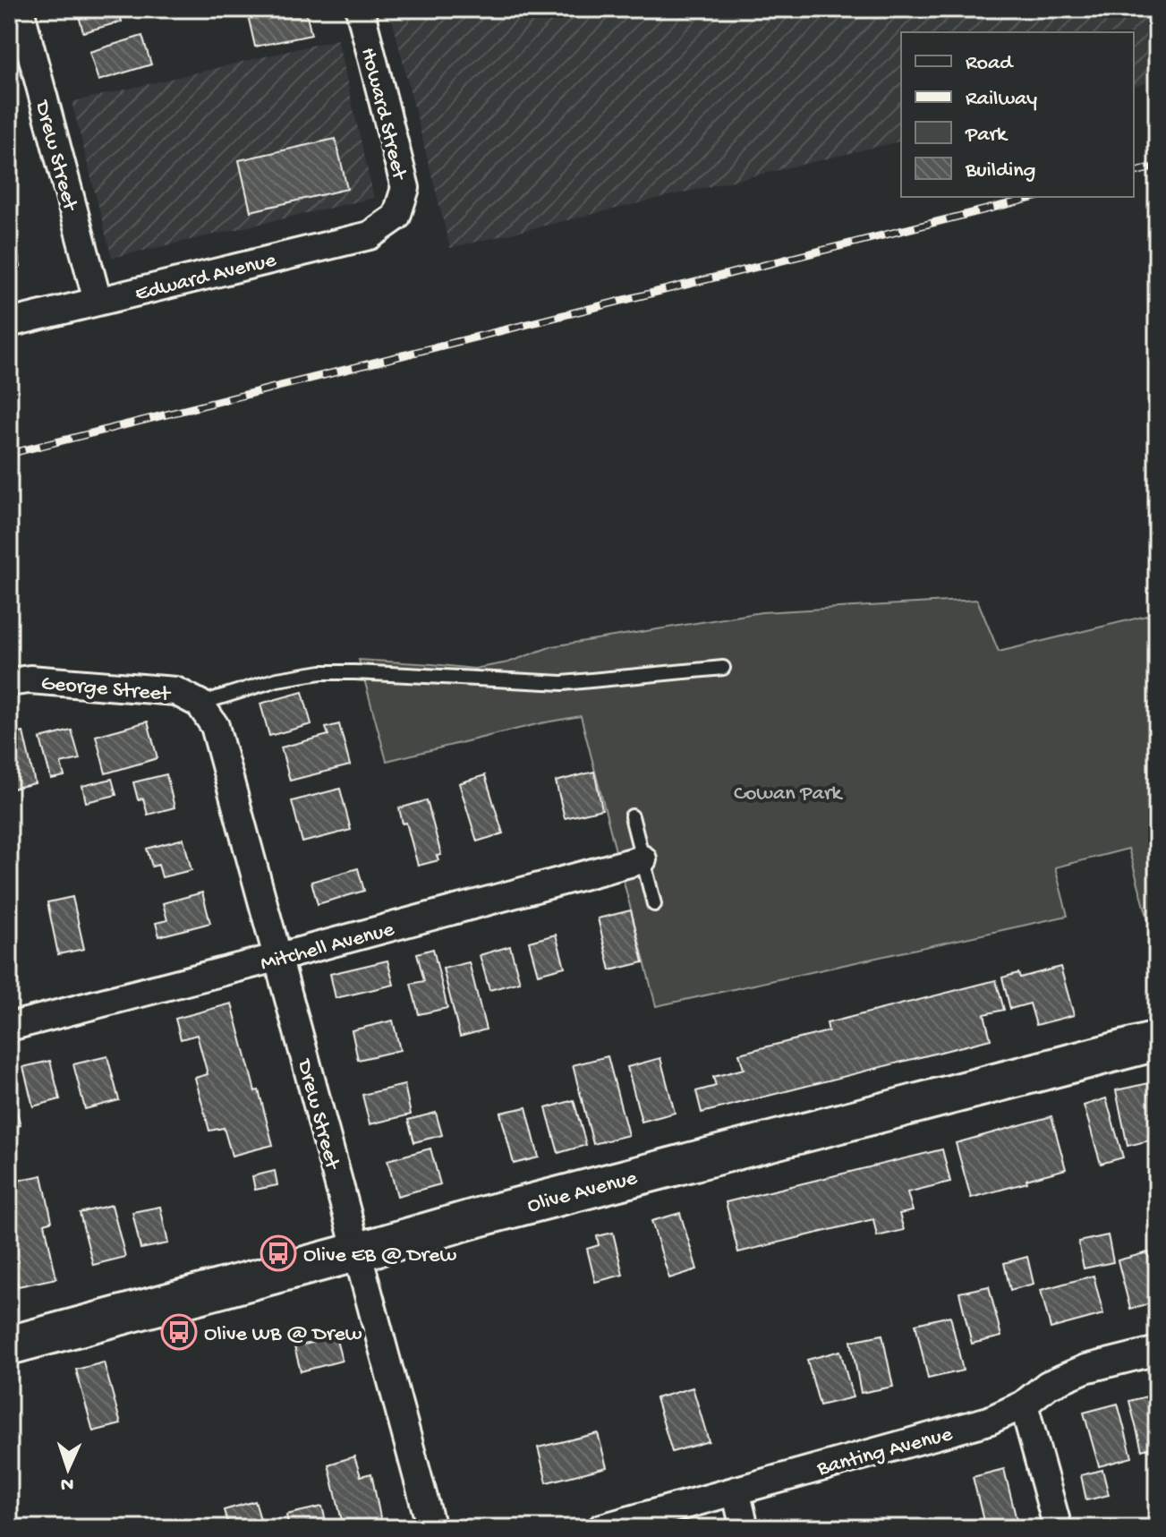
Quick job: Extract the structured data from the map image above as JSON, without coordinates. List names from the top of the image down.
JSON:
{
  "streets": {
    "main road": ["Olive Avenue"],
    "street": [
      "Howard Street",
      "Drew Street",
      "Edward Avenue",
      "George Street",
      "Mitchell Avenue",
      "Banting Avenue"
    ]
  },
  "crossings": [
    ["Howard Street", "Edward Avenue"],
    ["Drew Street", "Edward Avenue"],
    ["Drew Street", "George Street"],
    ["Drew Street", "Mitchell Avenue"],
    ["Drew Street", "Olive Avenue"]
  ],
  "parks": ["Cowan Park"],
  "places": {
    "bus stop": ["Olive EB @ Drew", "Olive WB @ Drew"]
  },
  "legend": [
    "Road",
    "Railway",
    "Park",
    "Building"
  ],
  "north": "bottom"
}
